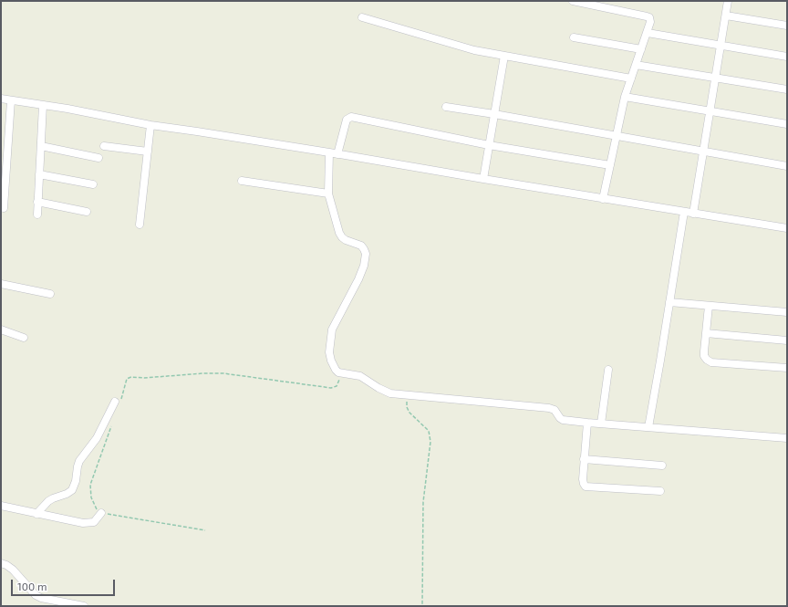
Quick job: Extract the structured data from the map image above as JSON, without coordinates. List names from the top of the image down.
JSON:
{
  "scale_bar": "100 m"
}
